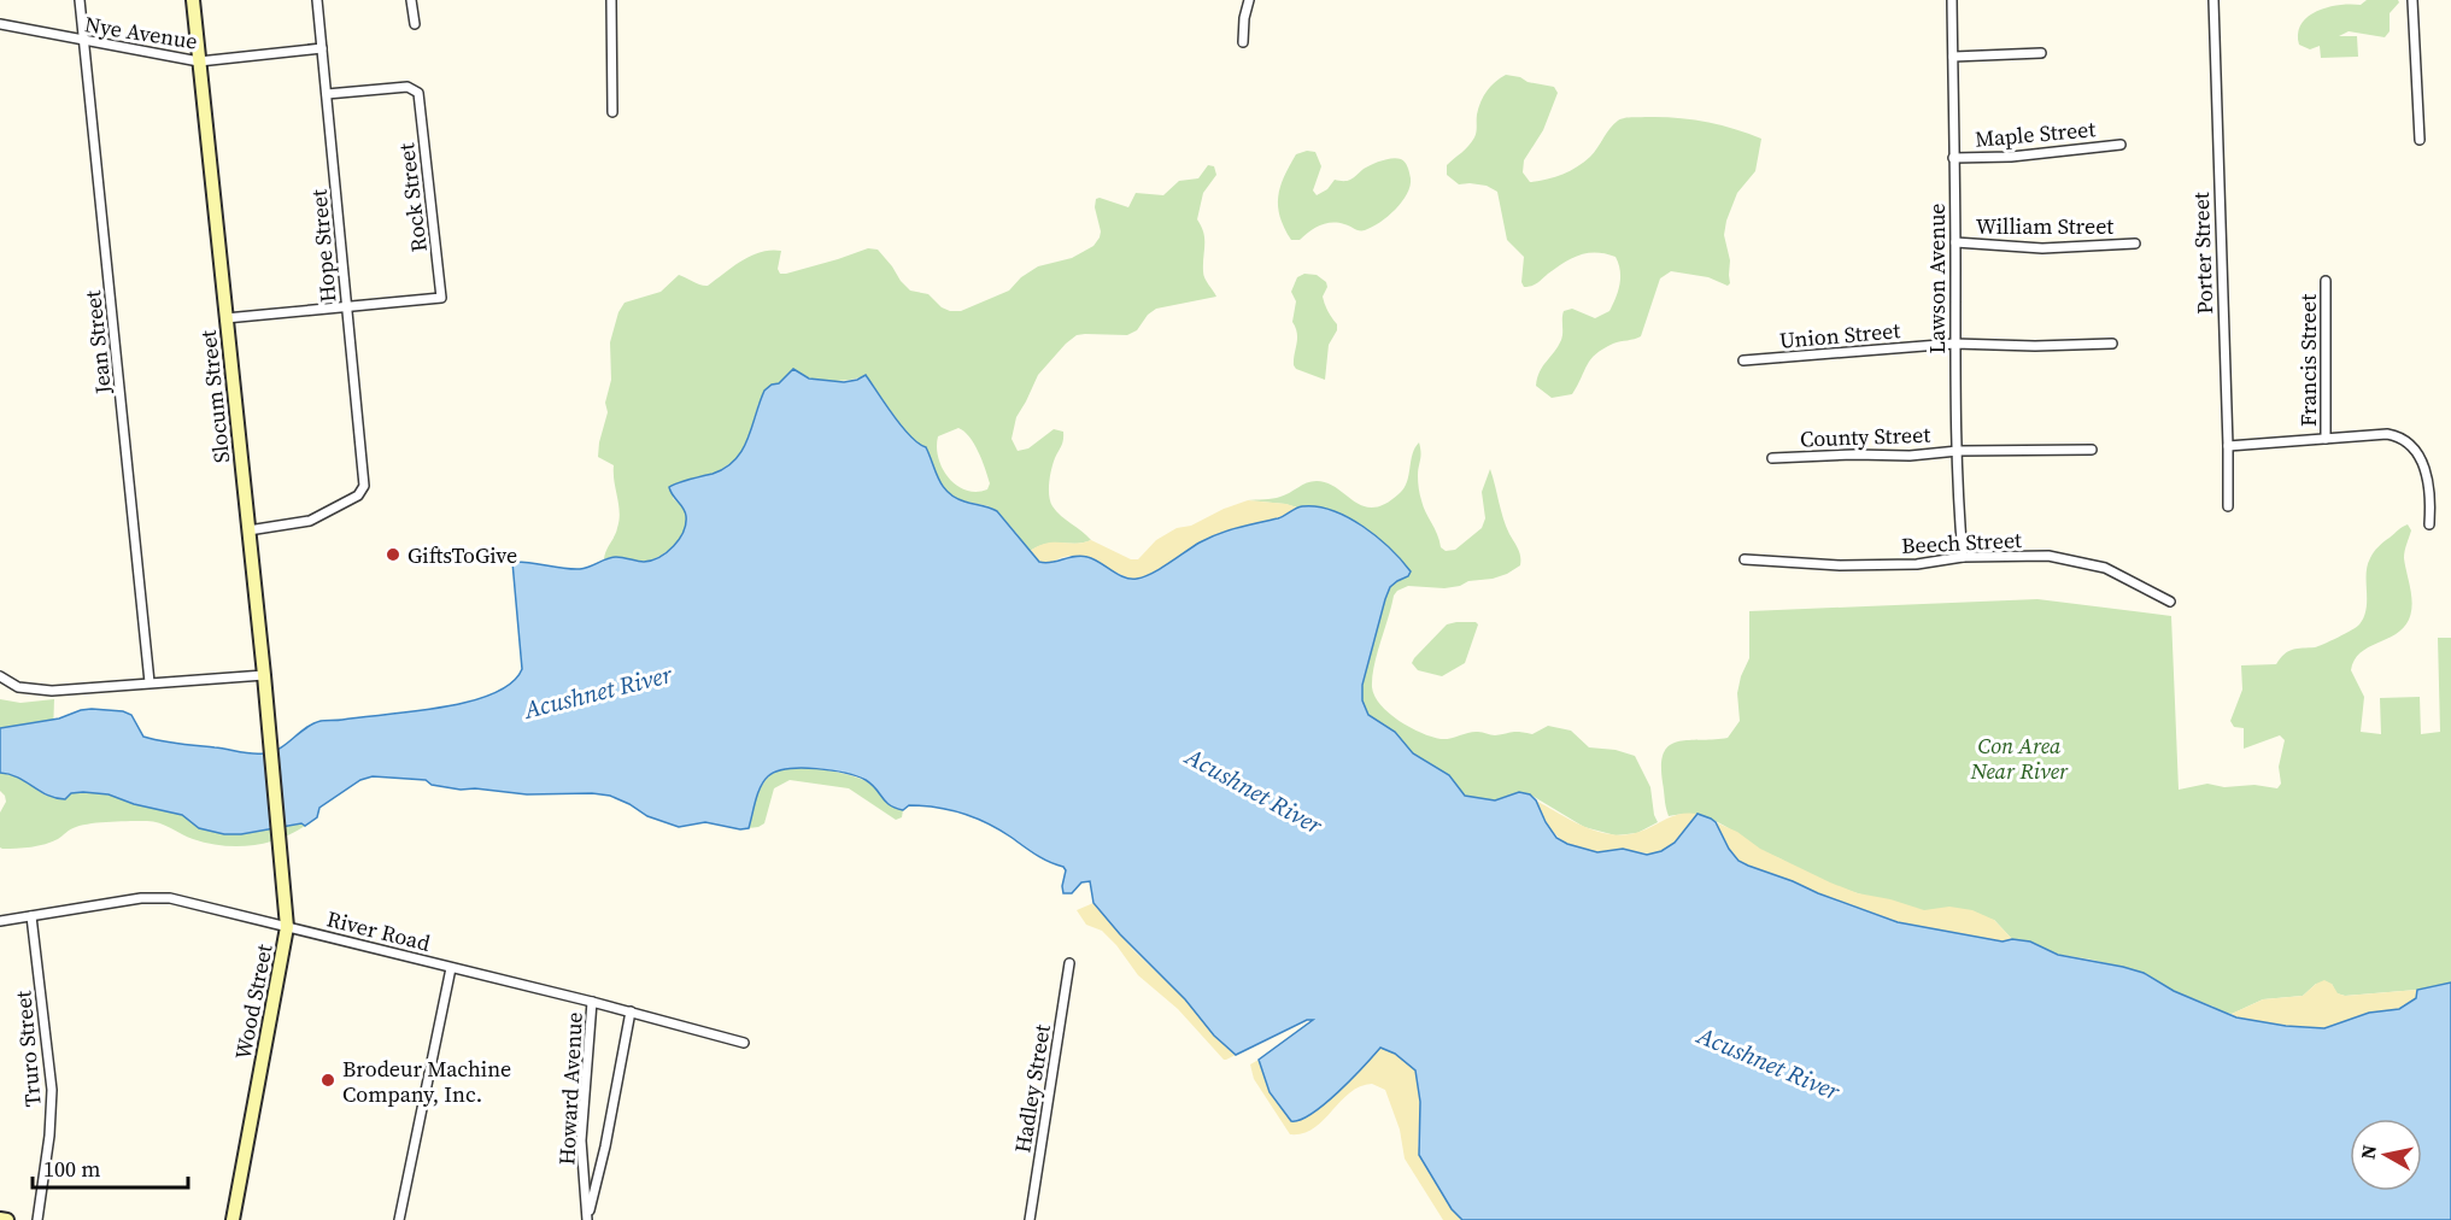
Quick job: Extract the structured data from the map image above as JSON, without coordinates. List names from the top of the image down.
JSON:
{
  "streets": {
    "street": [
      "Nye Avenue",
      "Maple Street",
      "Rock Street",
      "William Street",
      "Hope Street",
      "Porter Street",
      "Lawson Avenue",
      "Union Street",
      "Jean Street",
      "Francis Street",
      "Slocum Street",
      "County Street",
      "Beech Street",
      "River Road",
      "Wood Street",
      "Truro Street",
      "Howard Avenue",
      "Hadley Street"
    ]
  },
  "crossings": [
    ["Nye Avenue", "Hope Street"],
    ["Nye Avenue", "Jean Street"],
    ["Nye Avenue", "Slocum Street"],
    ["Maple Street", "Lawson Avenue"],
    ["Rock Street", "Hope Street"],
    ["William Street", "Lawson Avenue"],
    ["Hope Street", "Slocum Street"],
    ["Lawson Avenue", "Union Street"],
    ["Lawson Avenue", "County Street"],
    ["Lawson Avenue", "Beech Street"],
    ["Slocum Street", "Wood Street"],
    ["River Road", "Wood Street"],
    ["River Road", "Truro Street"],
    ["River Road", "Howard Avenue"]
  ],
  "water": ["Acushnet River"],
  "parks": ["Con Area Near River"],
  "places": ["GiftsToGive", "Brodeur Machine Company, Inc."],
  "scale_bar": "100 m",
  "north": "left"
}
